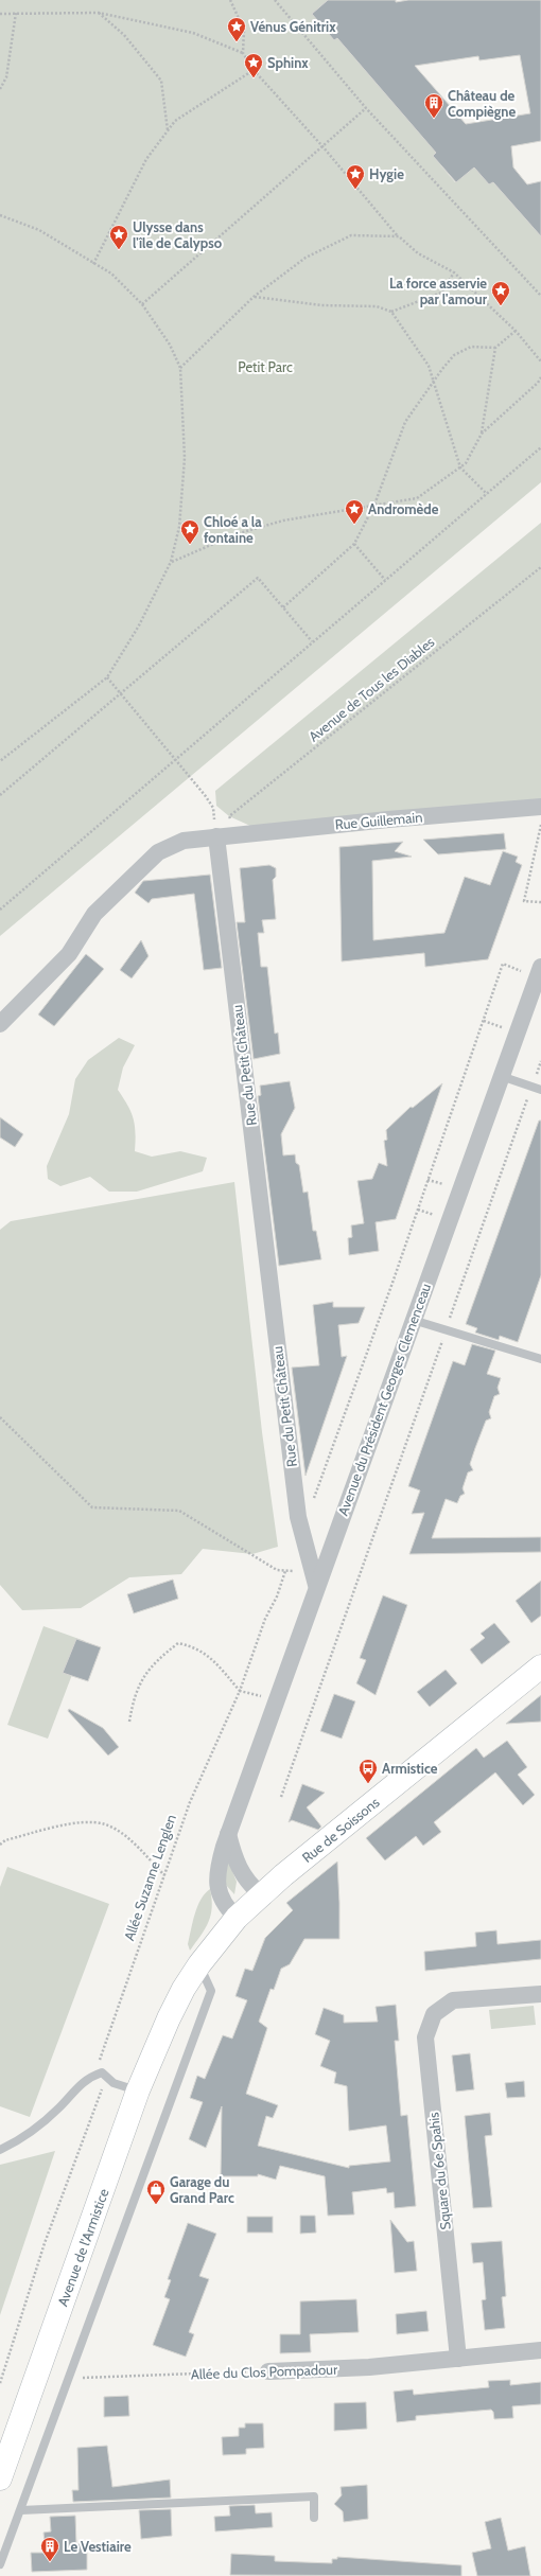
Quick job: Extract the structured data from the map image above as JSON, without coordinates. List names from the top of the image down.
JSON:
{
  "streets": {
    "main road": ["Rue de Soissons", "Avenue de l'Armistice"],
    "street": [
      "Rue Guillemain",
      "Rue du Petit Château",
      "Avenue du Président Georges Clemenceau",
      "Square du 6e Spahis",
      "Allée du Clos Pompadour"
    ],
    "path": ["Avenue de Tous les Diables", "Allée Suzanne Lenglen"]
  },
  "crossings": [
    ["Avenue de Tous les Diables", "Rue Guillemain"],
    ["Avenue de Tous les Diables", "Rue du Petit Château"],
    ["Rue Guillemain", "Rue du Petit Château"],
    ["Rue du Petit Château", "Avenue du Président Georges Clemenceau"],
    ["Avenue du Président Georges Clemenceau", "Rue de Soissons"],
    ["Rue de Soissons", "Avenue de l'Armistice"],
    ["Square du 6e Spahis", "Allée du Clos Pompadour"]
  ],
  "parks": ["Petit Parc"],
  "places": {
    "place": [
      "Vénus Génitrix",
      "Sphinx",
      "Hygie",
      "Ulysse dans l'île de Calypso",
      "La force asservie par l'amour",
      "Andromède",
      "Chloé a la fontaine"
    ],
    "building": ["Château de Compiègne", "Le Vestiaire"],
    "bus stop": ["Armistice"],
    "shop": ["Garage du Grand Parc"]
  }
}
